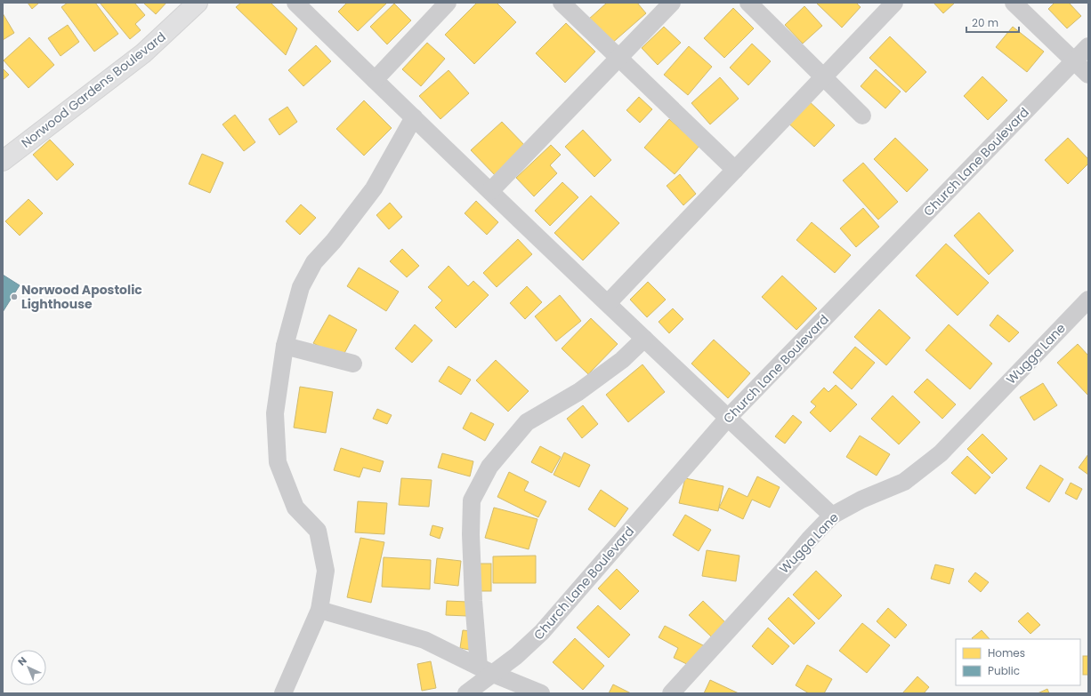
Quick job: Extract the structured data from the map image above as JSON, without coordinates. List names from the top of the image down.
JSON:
{
  "streets": {
    "street": ["Norwood Gardens Boulevard", "Church Lane Boulevard", "Wugga Lane"]
  },
  "places": ["Norwood Apostolic Lighthouse"],
  "legend": ["Homes", "Public"],
  "scale_bar": "20 m",
  "north": "top left"
}
